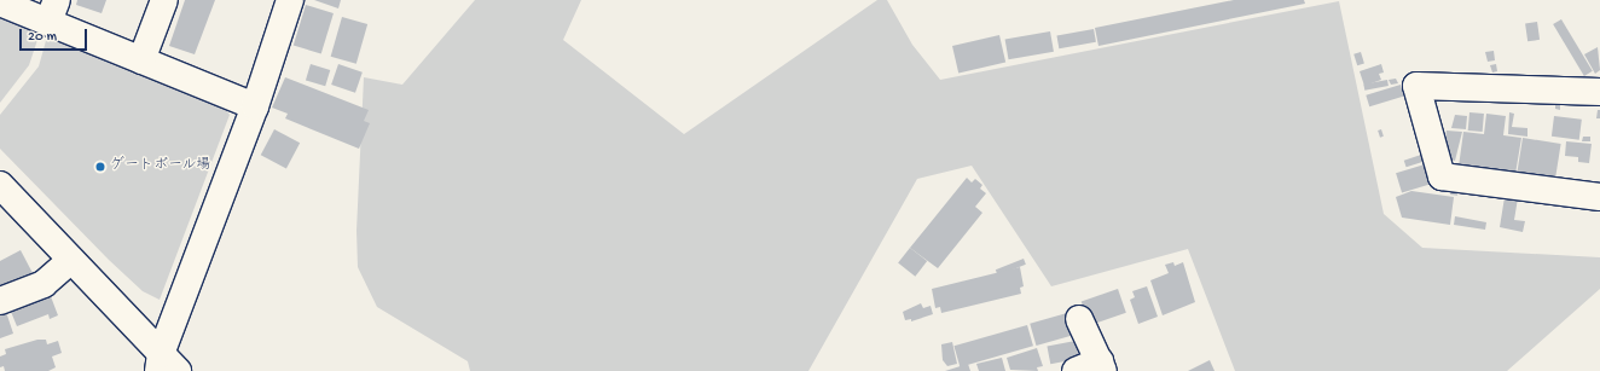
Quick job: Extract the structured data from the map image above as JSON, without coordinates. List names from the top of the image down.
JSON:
{
  "places": ["ゲートボール場"],
  "scale_bar": "20 m"
}
